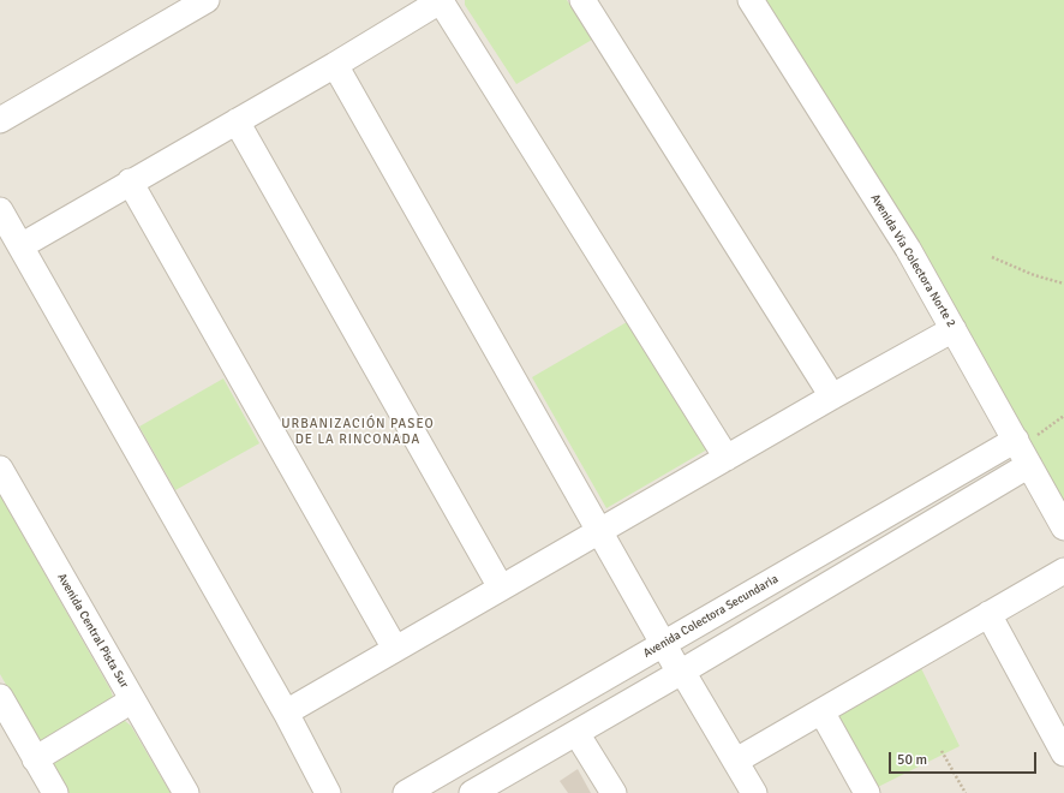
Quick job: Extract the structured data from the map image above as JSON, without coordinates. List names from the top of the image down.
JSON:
{
  "streets": {
    "street": ["Avenida Vía Colectora Norte 2", "Avenida Colectora Secundaria", "Avenida Central Pista Sur"]
  },
  "crossings": [
    ["Avenida Vía Colectora Norte 2", "Avenida Colectora Secundaria"]
  ],
  "districts": ["URBANIZACIÓN PASEO DE LA RINCONADA"],
  "scale_bar": "50 m"
}
